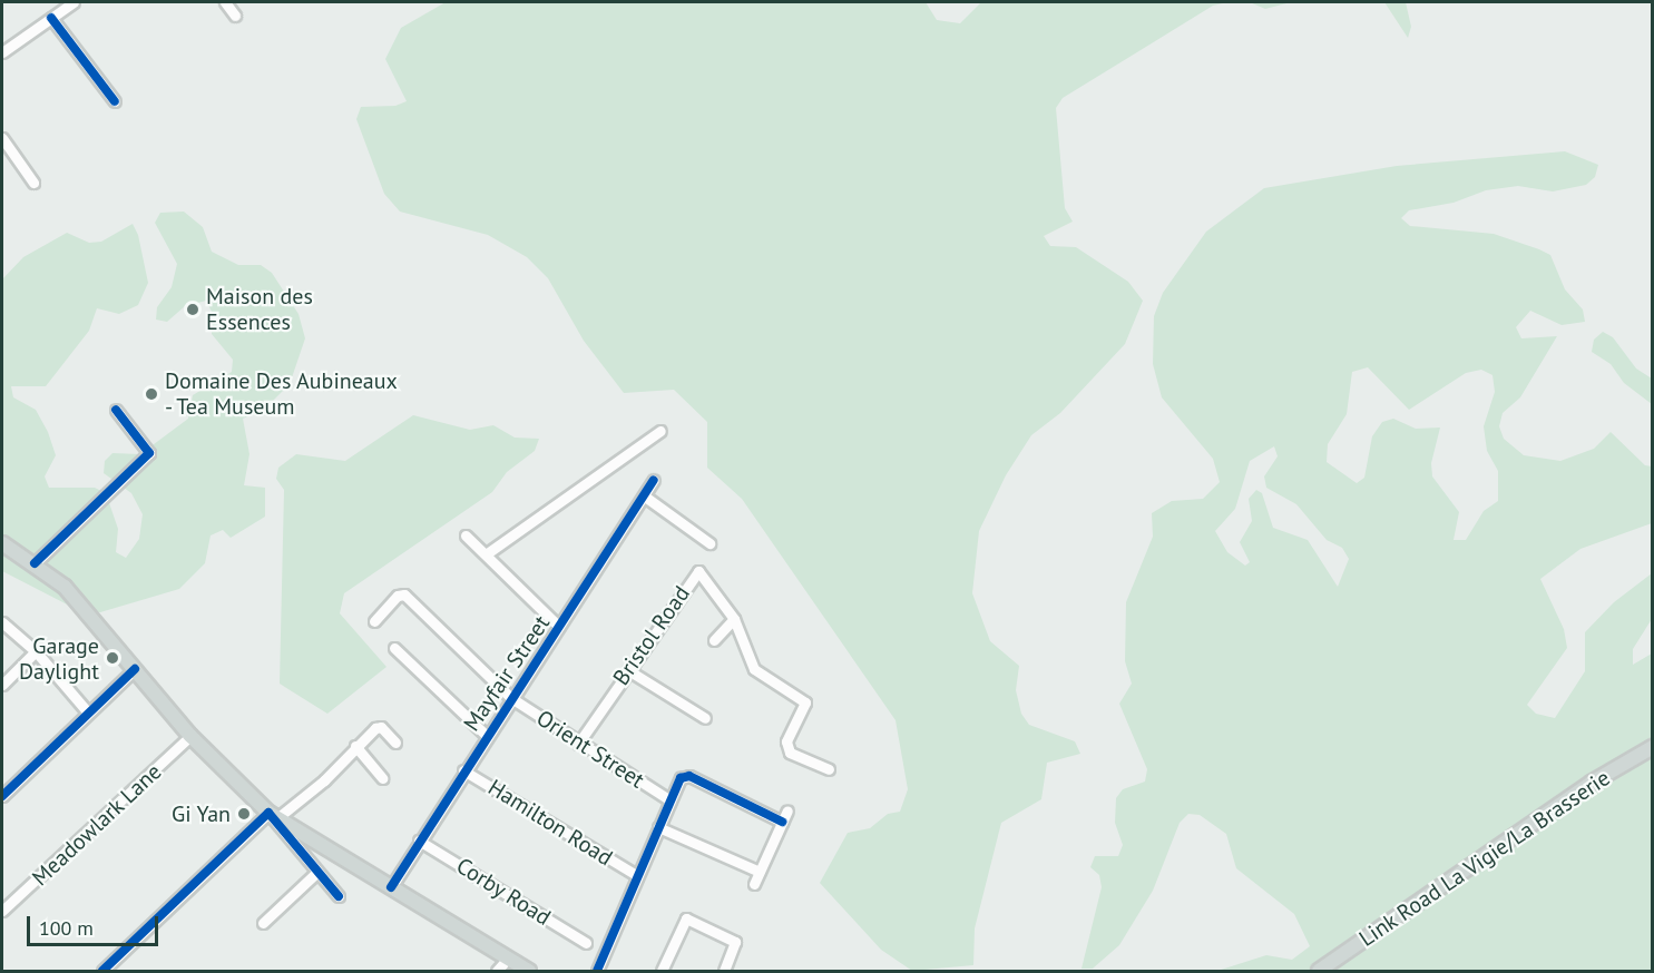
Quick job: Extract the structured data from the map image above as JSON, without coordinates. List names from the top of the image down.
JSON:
{
  "streets": {
    "main road": ["Link Road La Vigie/La Brasserie"],
    "street": [
      "Bristol Road",
      "Mayfair Street",
      "Orient Street",
      "Hamilton Road",
      "Meadowlark Lane",
      "Corby Road"
    ]
  },
  "crossings": [
    ["Bristol Road", "Orient Street"],
    ["Mayfair Street", "Orient Street"],
    ["Mayfair Street", "Hamilton Road"],
    ["Mayfair Street", "Corby Road"]
  ],
  "places": [
    "Maison des Essences",
    "Domaine Des Aubineaux - Tea Museum",
    "Garage Daylight",
    "Gi Yan"
  ],
  "scale_bar": "100 m"
}
